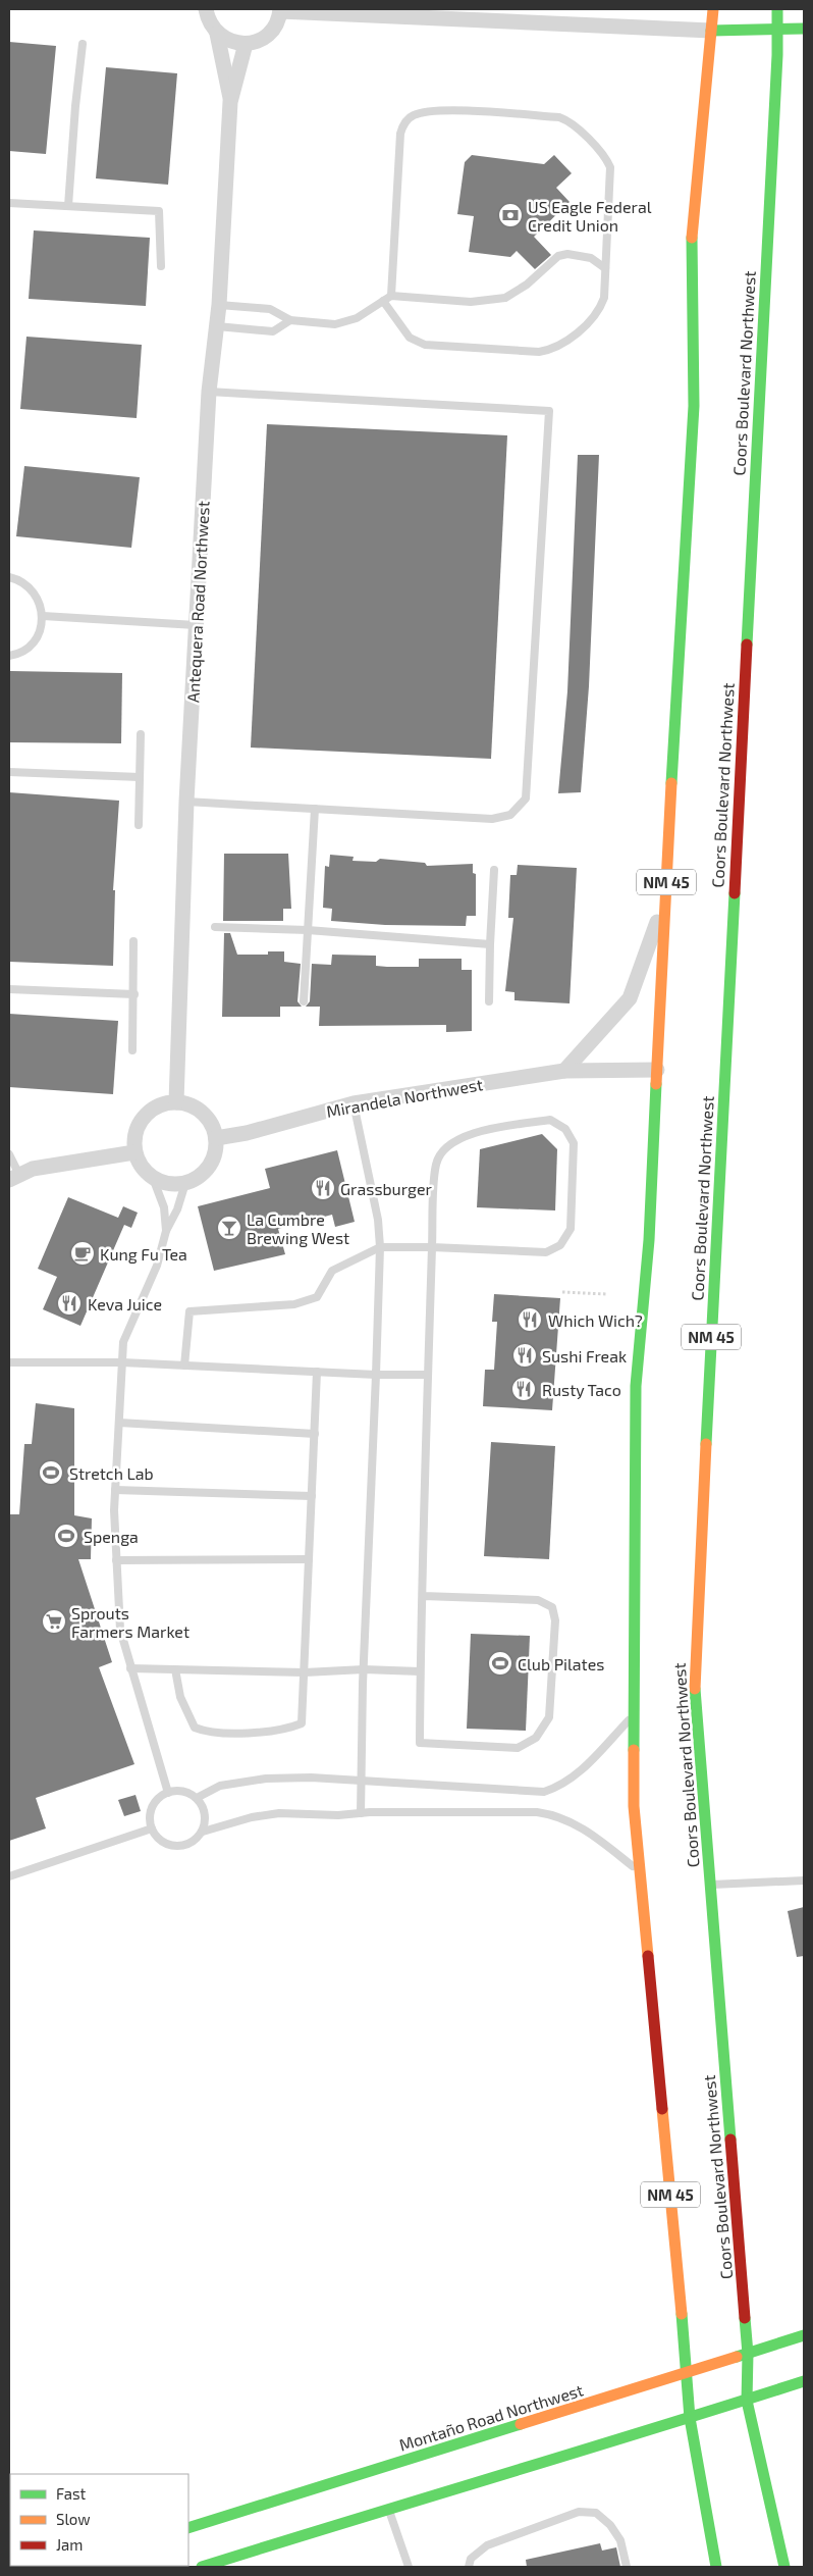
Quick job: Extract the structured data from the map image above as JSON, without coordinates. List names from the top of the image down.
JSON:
{
  "streets": {
    "main road": ["Coors Boulevard Northwest", "NM 45", "Montaño Road Northwest"],
    "street": ["Antequera Road Northwest", "Mirandela Northwest"]
  },
  "crossings": [
    ["Coors Boulevard Northwest", "Montaño Road Northwest"],
    ["Antequera Road Northwest", "Mirandela Northwest"],
    ["NM 45", "Mirandela Northwest"],
    ["NM 45", "Montaño Road Northwest"]
  ],
  "places": {
    "bank": ["US Eagle Federal Credit Union"],
    "restaurant": [
      "Grassburger",
      "Keva Juice",
      "Which Wich?",
      "Sushi Freak",
      "Rusty Taco"
    ],
    "bar": ["La Cumbre Brewing West"],
    "cafe": ["Kung Fu Tea"],
    "sports": ["Stretch Lab", "Spenga", "Club Pilates"],
    "supermarket": ["Sprouts Farmers Market"]
  },
  "legend": ["Fast", "Slow", "Jam"]
}
